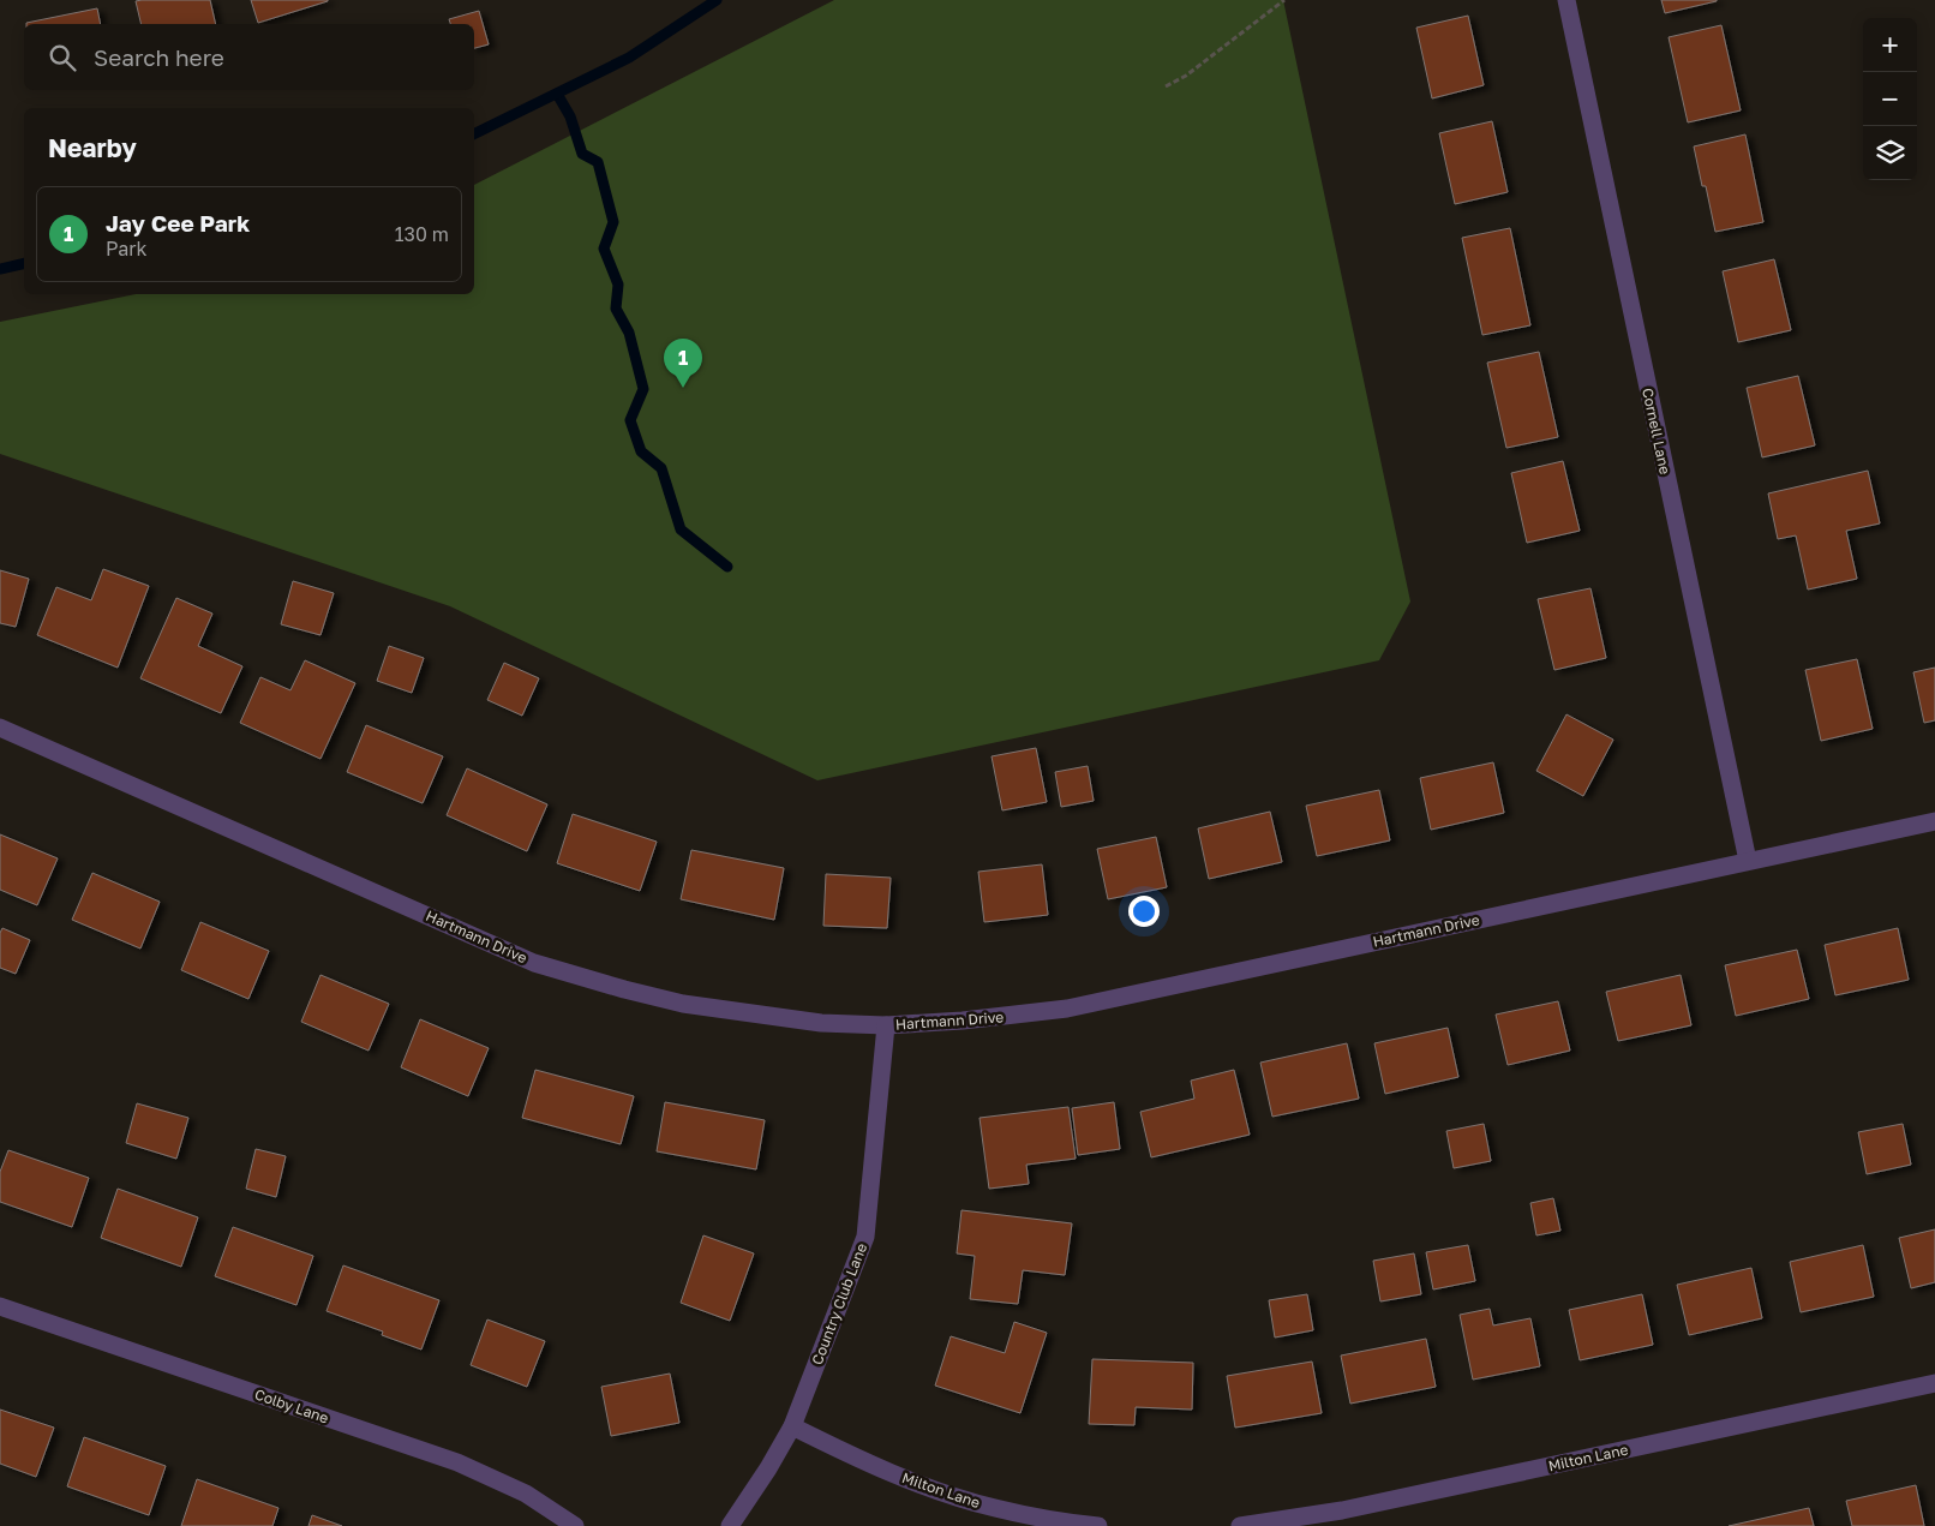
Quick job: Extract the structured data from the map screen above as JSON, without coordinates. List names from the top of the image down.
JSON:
{
  "streets": {
    "street": [
      "Cornell Lane",
      "Hartmann Drive",
      "Country Club Lane",
      "Colby Lane",
      "Milton Lane"
    ]
  },
  "crossings": [
    ["Cornell Lane", "Hartmann Drive"],
    ["Hartmann Drive", "Country Club Lane"],
    ["Country Club Lane", "Milton Lane"]
  ],
  "page": {
    "map_buttons": ["+", "−"],
    "search": "Search here",
    "heading": "Nearby",
    "list": [
      {
        "mark": "1",
        "name": "Jay Cee Park",
        "note": "Park",
        "value": "130 m"
      }
    ],
    "pins": "1"
  }
}
